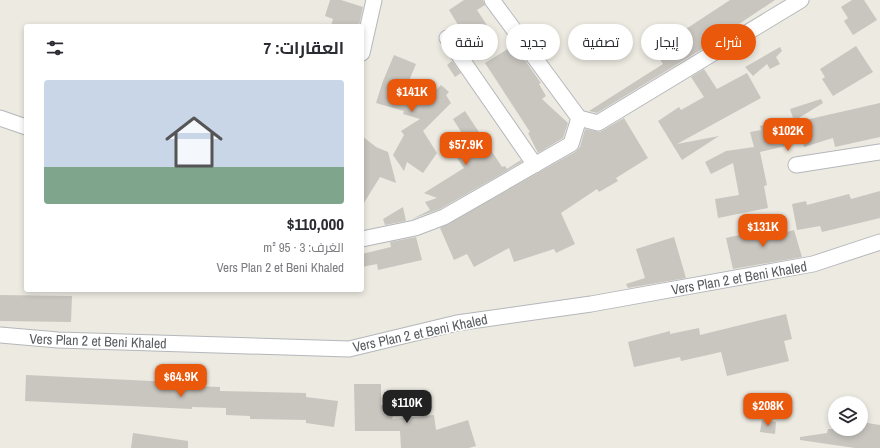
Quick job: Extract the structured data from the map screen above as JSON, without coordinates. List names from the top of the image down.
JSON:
{
  "streets": {
    "street": ["Vers Plan 2 et Beni Khaled"]
  },
  "page": {
    "chip": [
      "شراء",
      "إيجار",
      "تصفية",
      "جديد",
      "شقة"
    ],
    "heading": "العقارات: 7",
    "list": [
      {
        "name": "$110,000",
        "note": "الغرف: 3 · 95 m² · Vers Plan 2 et Beni Khaled"
      }
    ],
    "price": [
      "$141K",
      "$102K",
      "$57.9K",
      "$131K",
      "$64.9K",
      "$110K",
      "$208K"
    ]
  }
}
